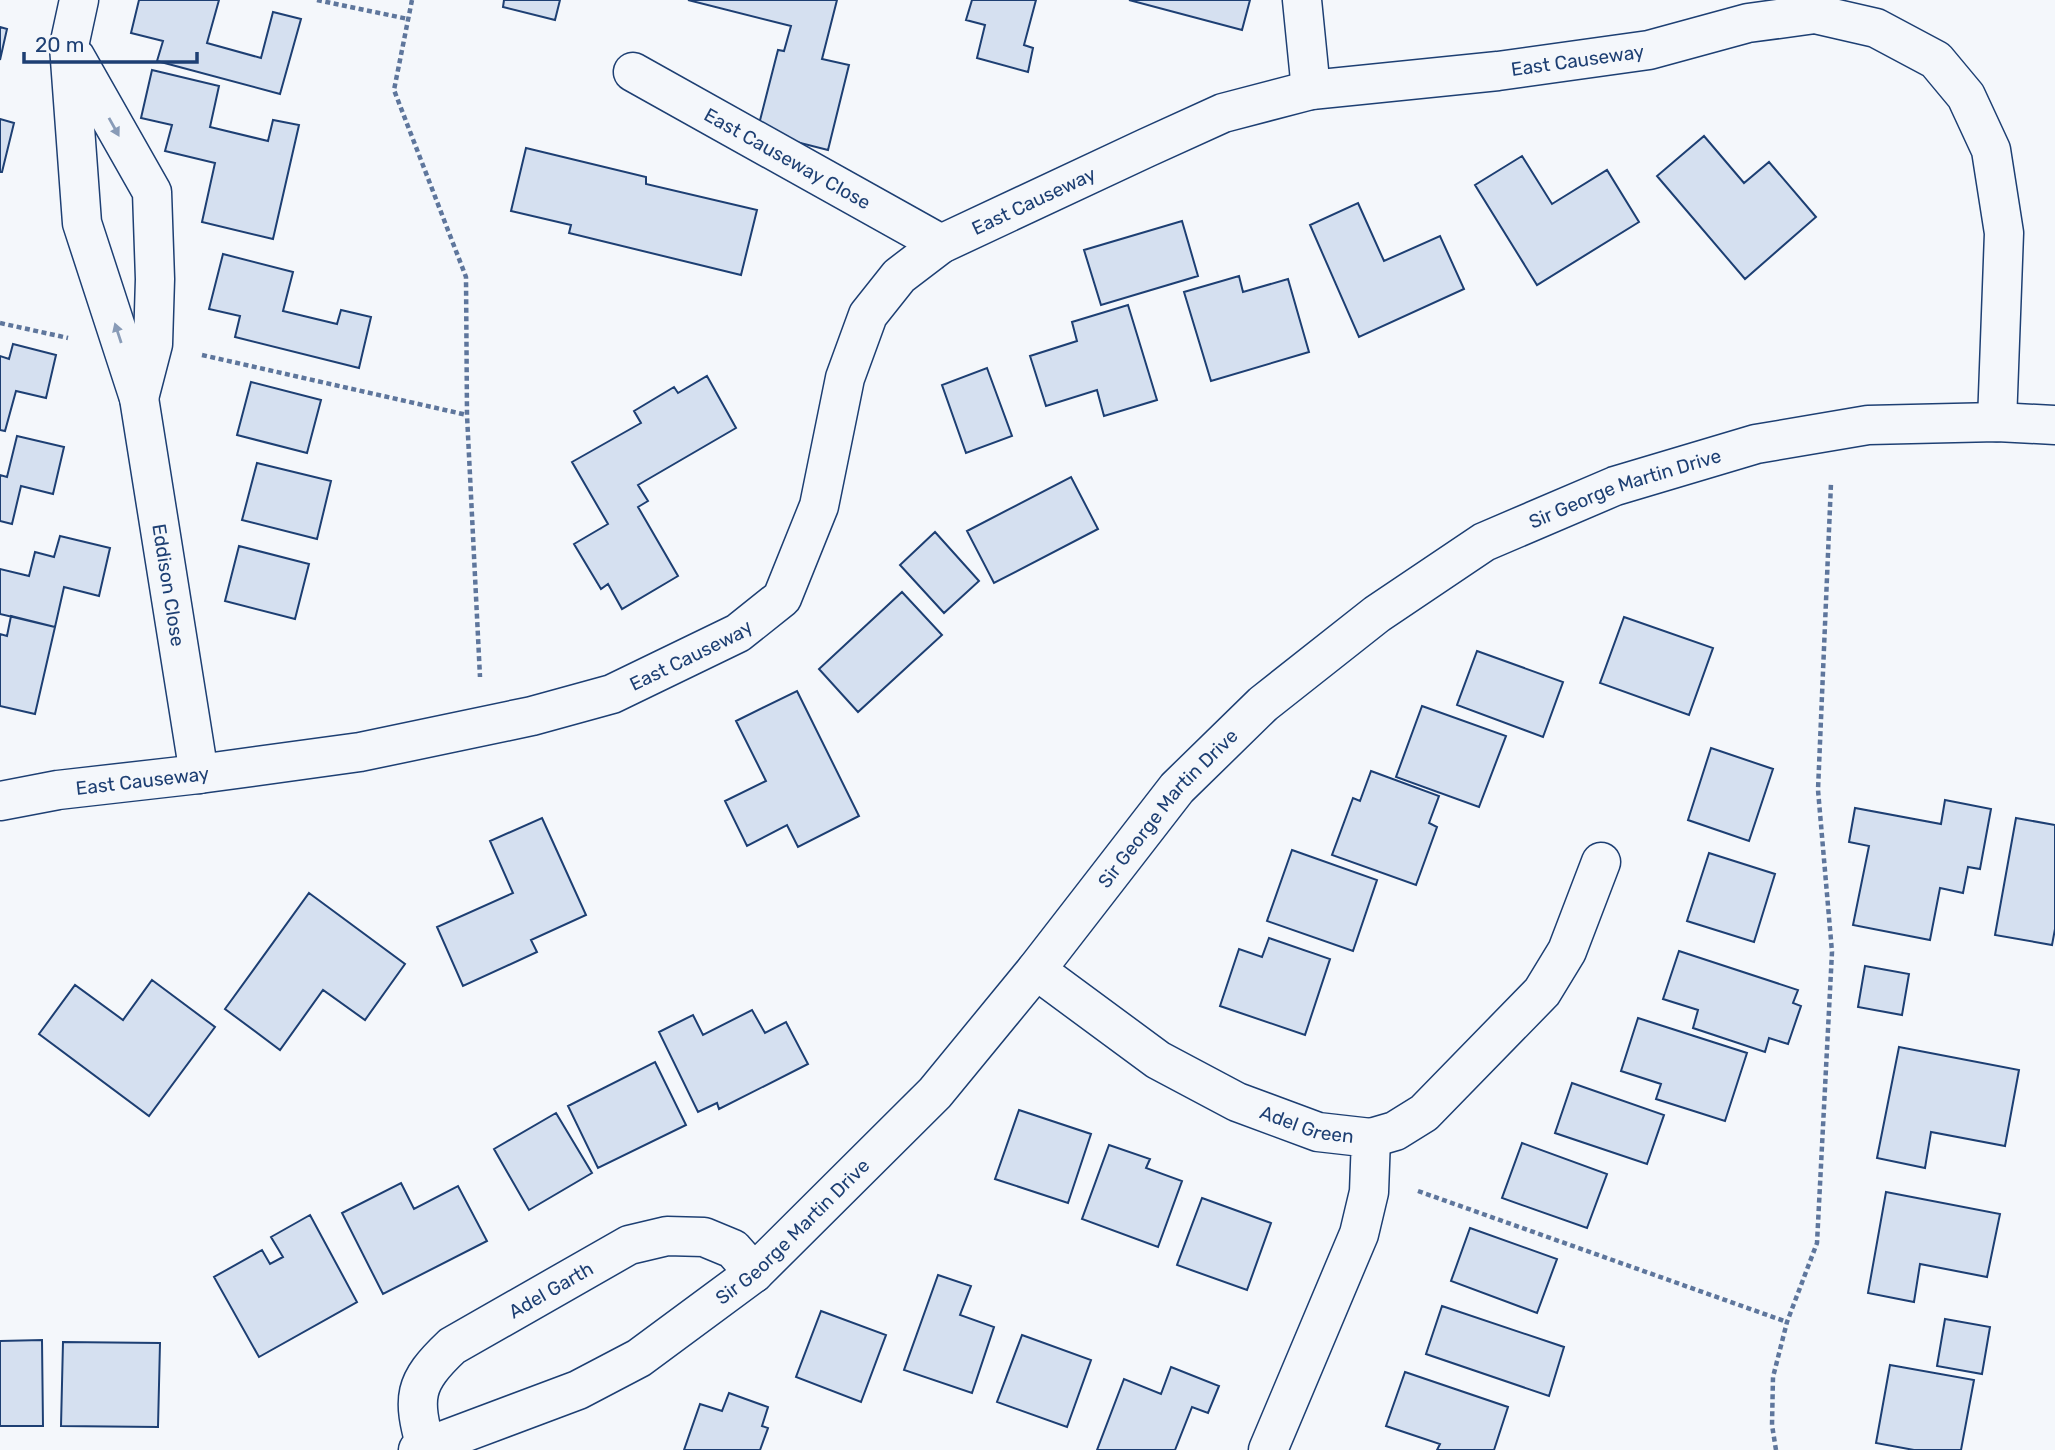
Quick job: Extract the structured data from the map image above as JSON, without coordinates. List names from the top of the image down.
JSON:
{
  "streets": {
    "street": [
      "East Causeway",
      "East Causeway Close",
      "Sir George Martin Drive",
      "Eddison Close",
      "Adel Green",
      "Adel Garth"
    ]
  },
  "crossings": [
    ["East Causeway", "East Causeway Close"],
    ["East Causeway", "Sir George Martin Drive"],
    ["East Causeway", "Eddison Close"],
    ["Sir George Martin Drive", "Adel Green"],
    ["Sir George Martin Drive", "Adel Garth"]
  ],
  "scale_bar": "20 m"
}
